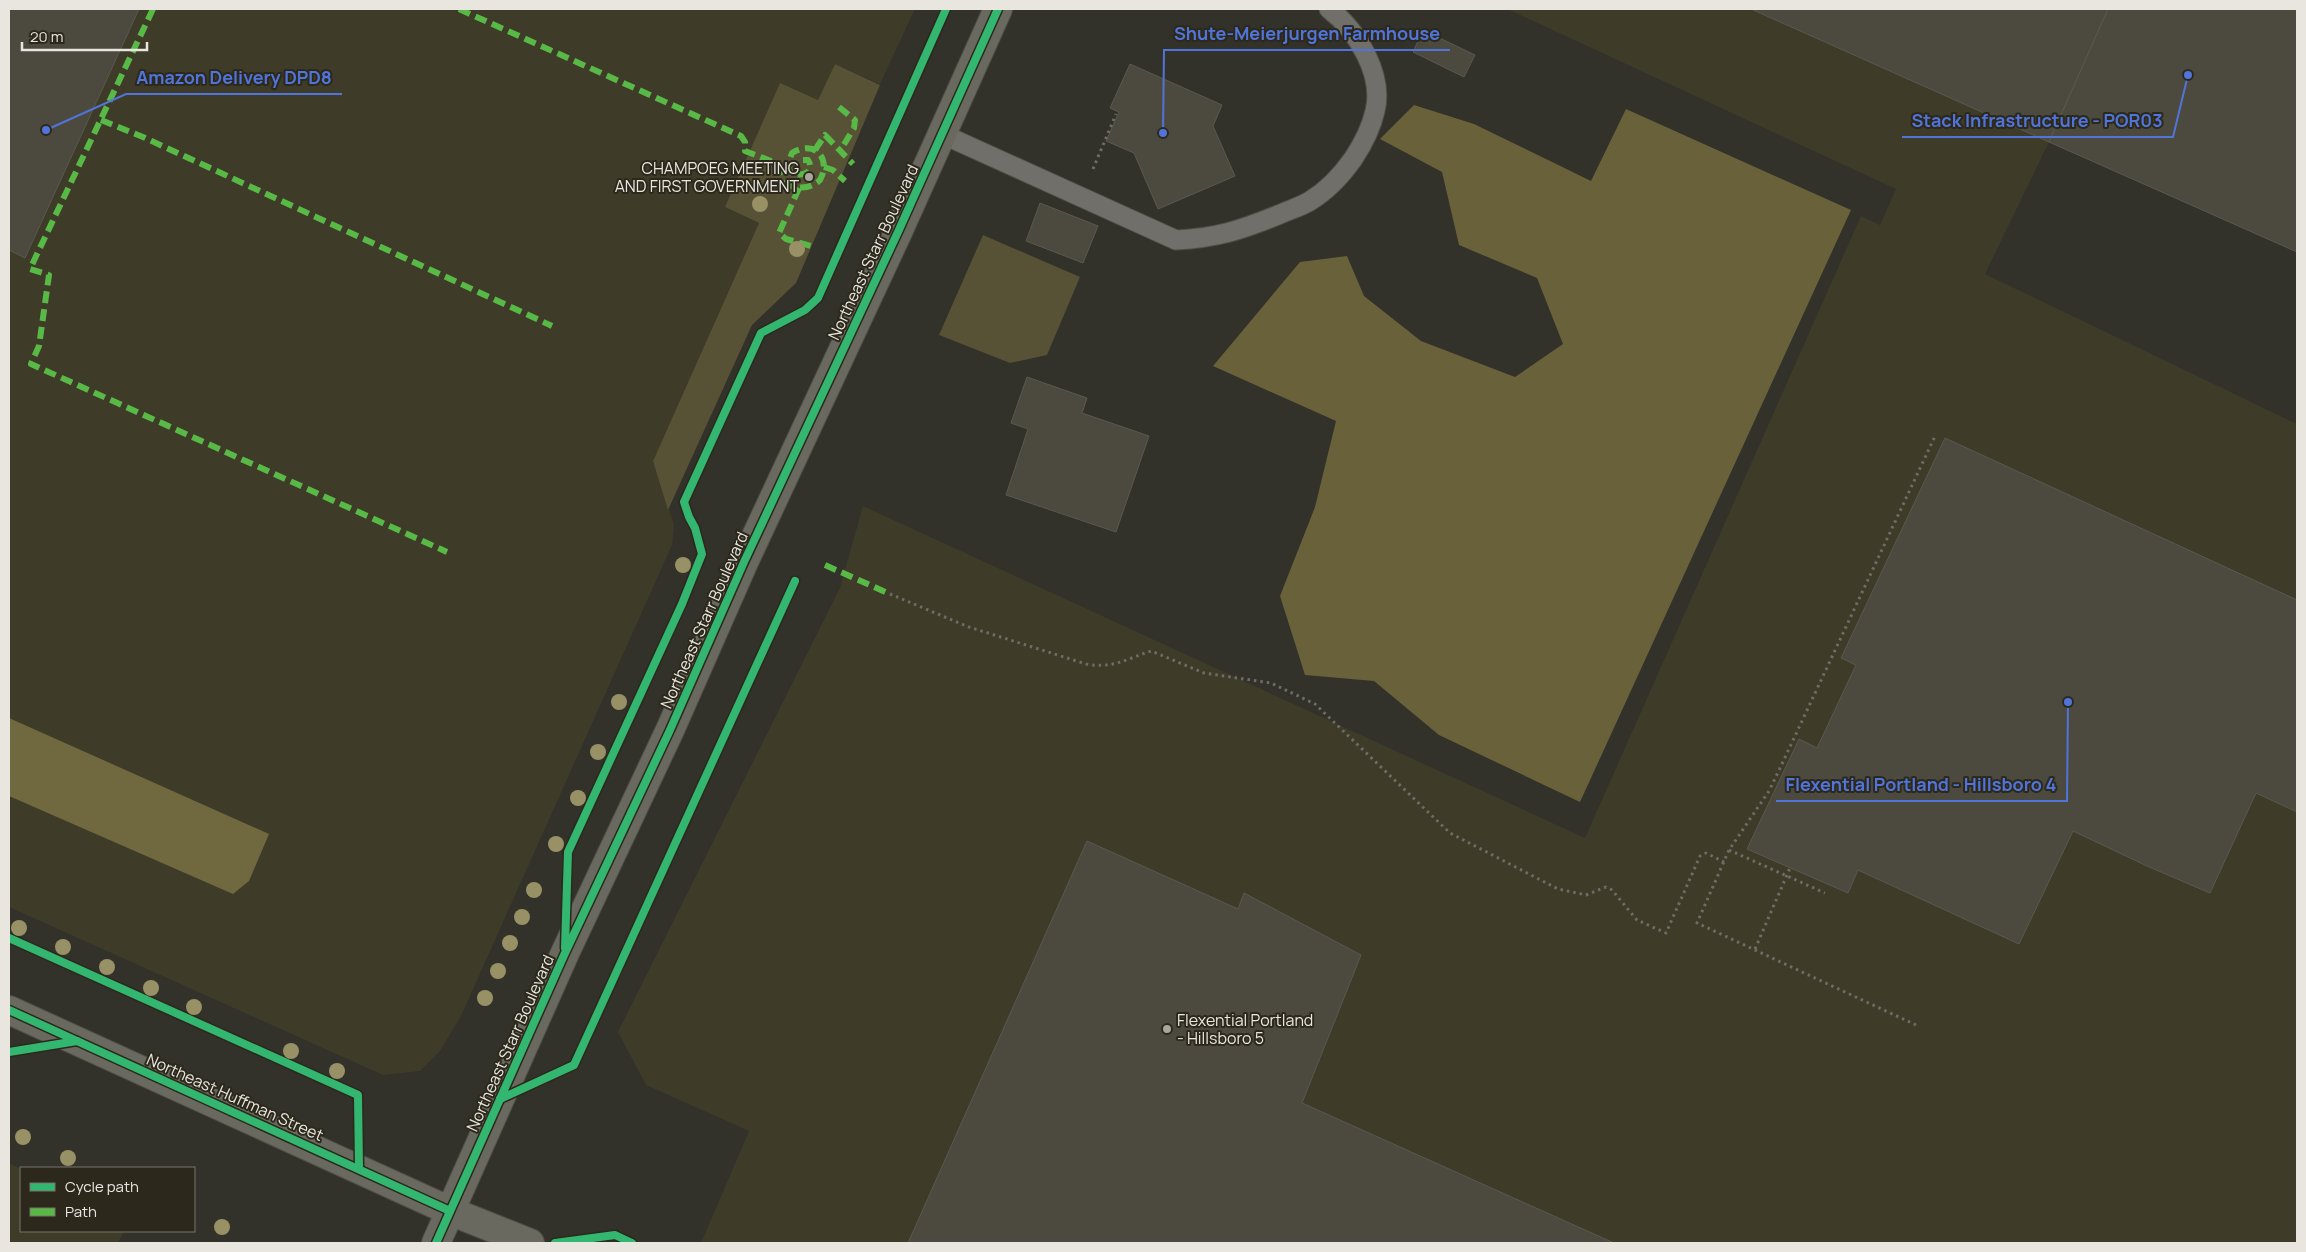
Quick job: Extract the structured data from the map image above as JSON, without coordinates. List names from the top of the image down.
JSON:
{
  "streets": {
    "street": ["Northeast Starr Boulevard", "Northeast Huffman Street"]
  },
  "crossings": [
    ["Northeast Starr Boulevard", "Northeast Huffman Street"]
  ],
  "places": [
    "Stack Infrastructure - POR03",
    "Amazon Delivery DPD8",
    "Shute-Meierjurgen Farmhouse",
    "CHAMPOEG MEETING AND FIRST GOVERNMENT",
    "Flexential Portland - Hillsboro 4",
    "Flexential Portland - Hillsboro 5"
  ],
  "legend": ["Cycle path", "Path"],
  "scale_bar": "20 m"
}
